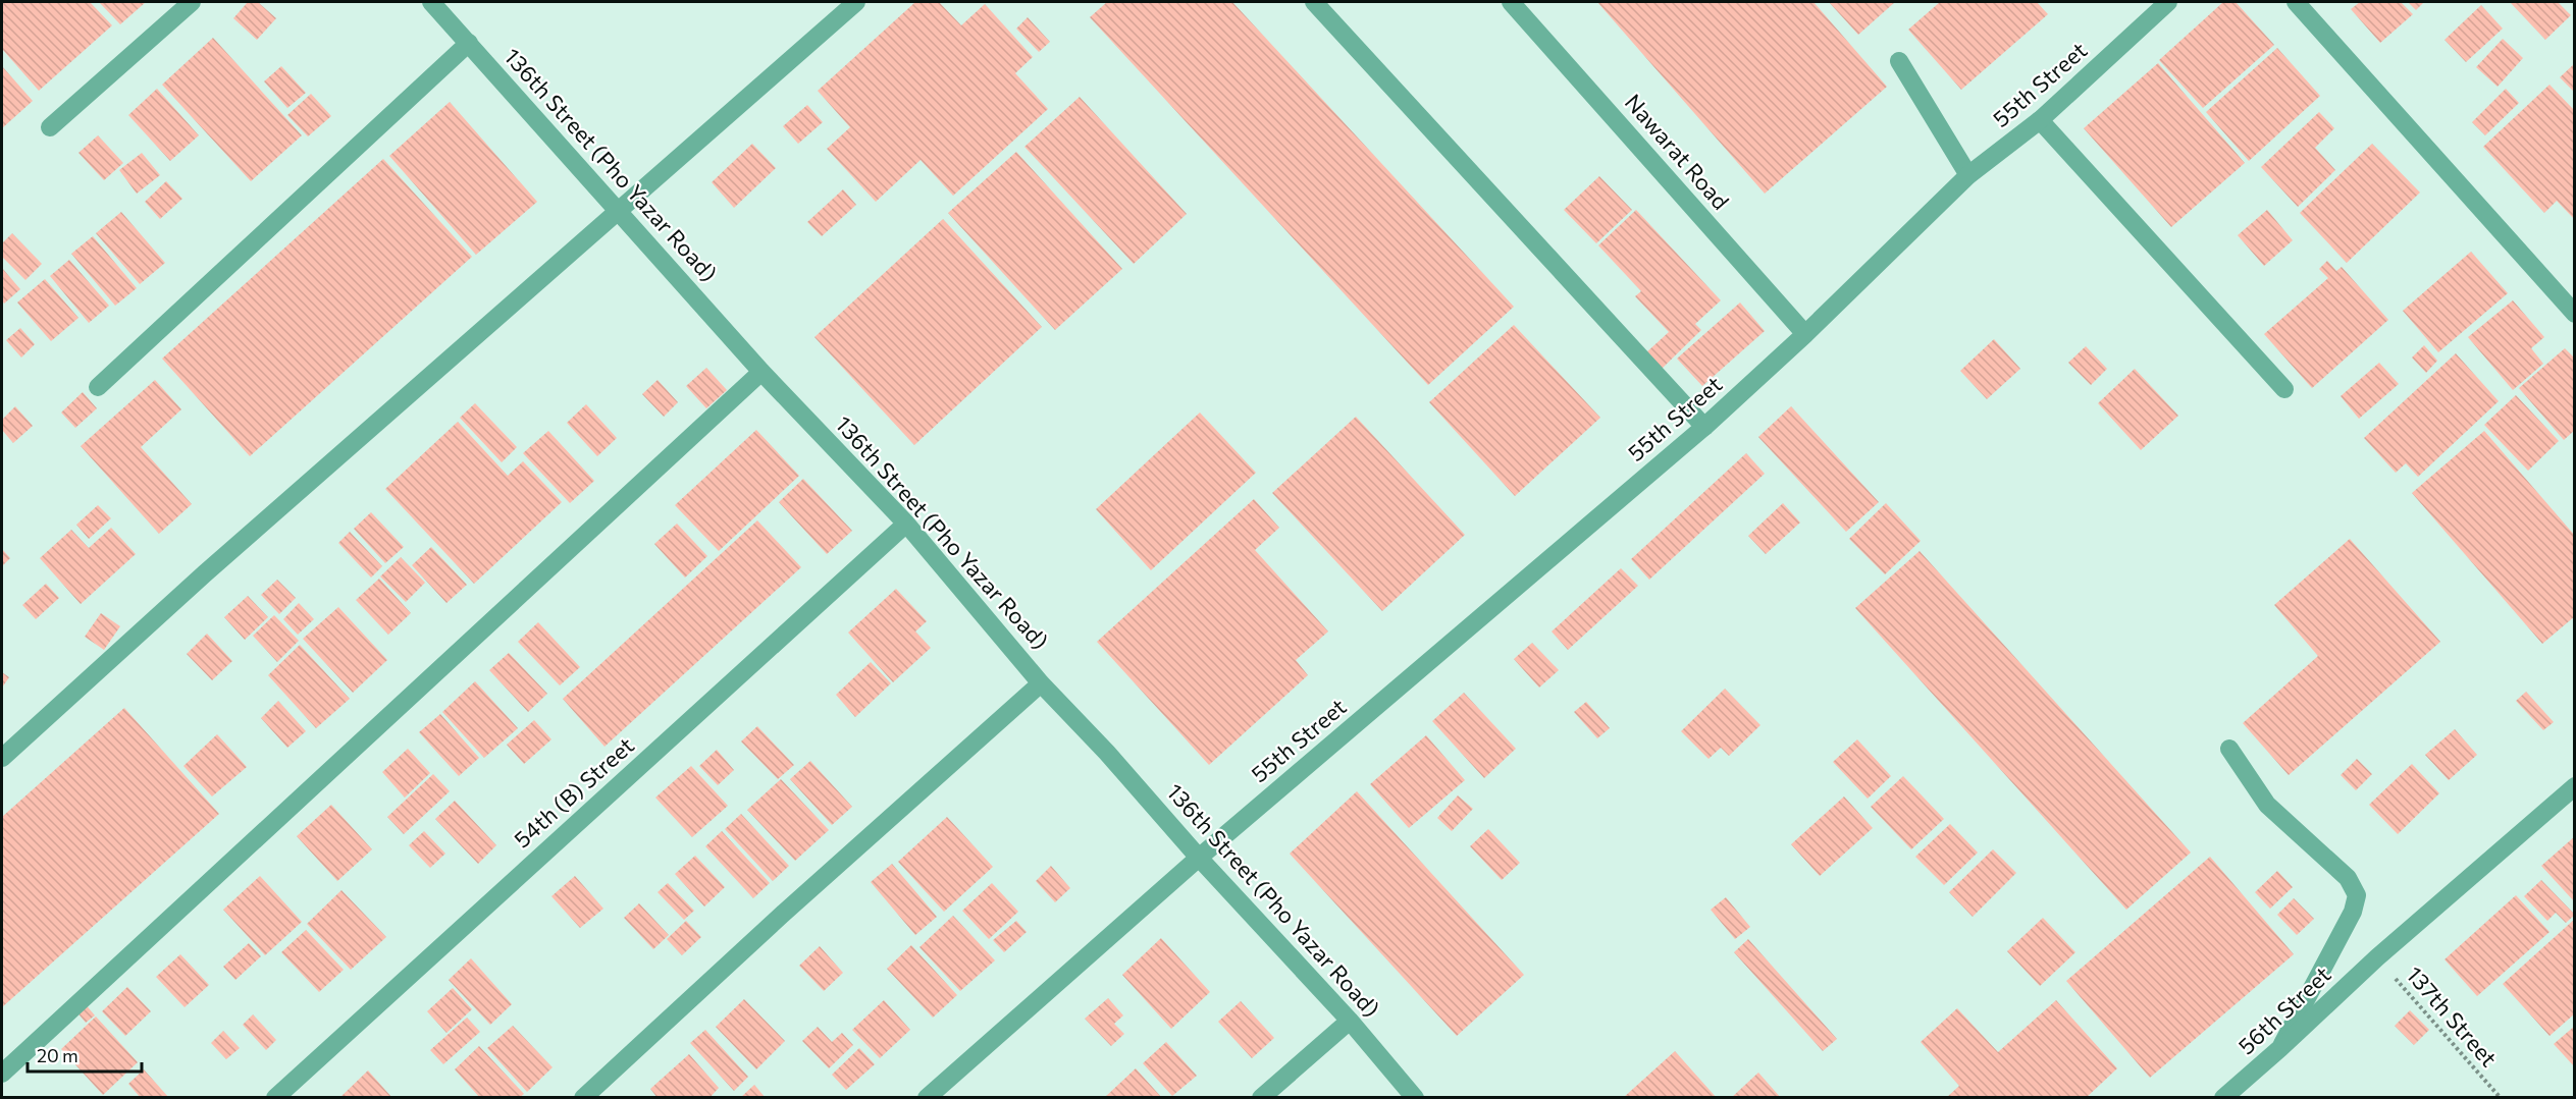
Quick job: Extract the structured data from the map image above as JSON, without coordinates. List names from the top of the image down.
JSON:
{
  "streets": {
    "street": [
      "55th Street",
      "Nawarat Road",
      "136th Street (Pho Yazar Road)",
      "54th (B) Street",
      "56th Street"
    ],
    "path": ["137th Street"]
  },
  "crossings": [
    ["55th Street", "Nawarat Road"],
    ["55th Street", "136th Street (Pho Yazar Road)"],
    ["136th Street (Pho Yazar Road)", "54th (B) Street"],
    ["56th Street", "137th Street"]
  ],
  "scale_bar": "20 m"
}
